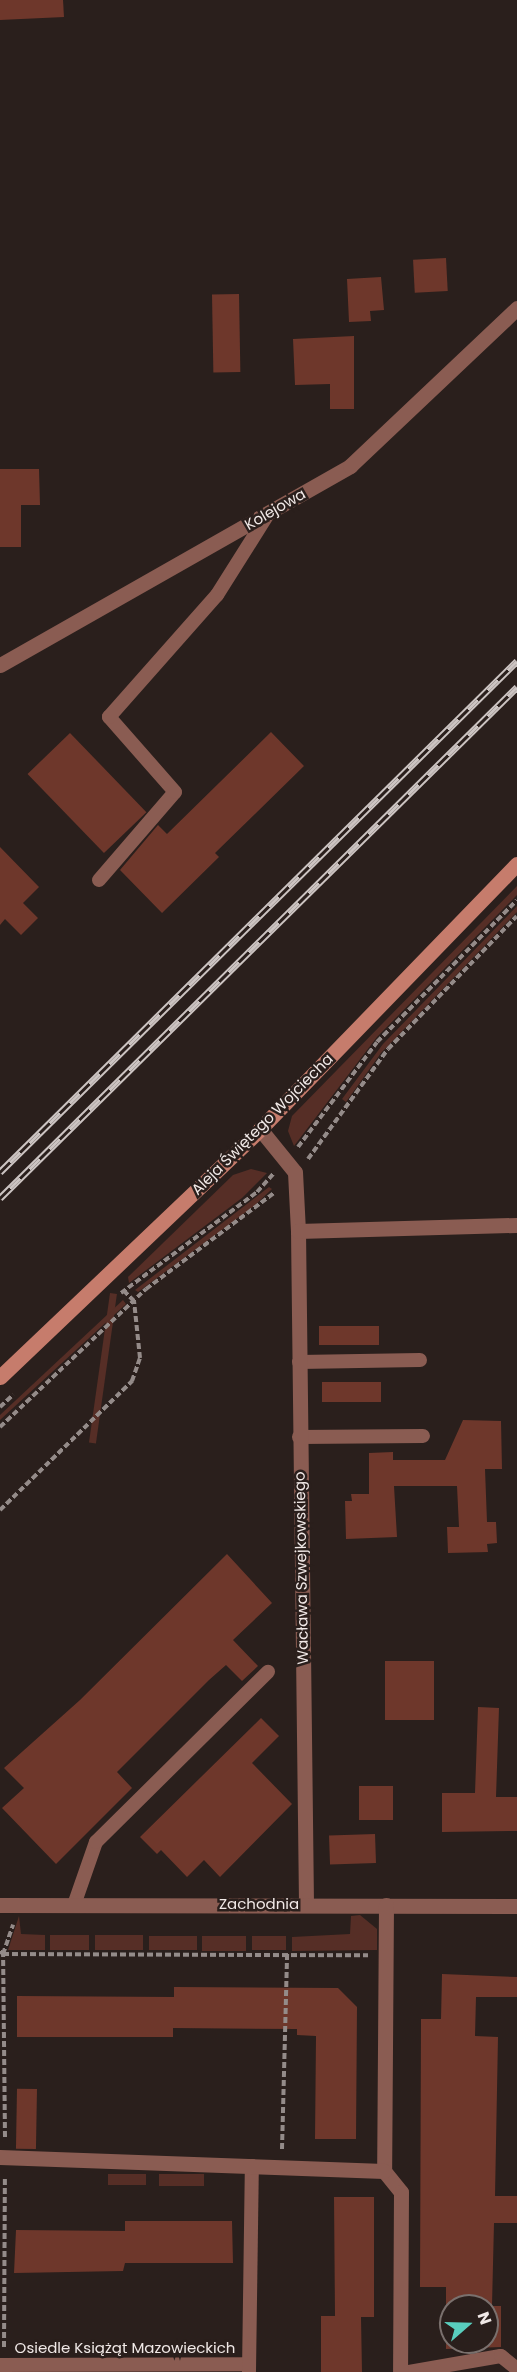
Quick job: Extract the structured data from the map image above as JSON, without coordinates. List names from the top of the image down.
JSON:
{
  "streets": {
    "street": [
      "Kolejowa",
      "Aleja Świętego Wojciecha",
      "Wacława Szwejkowskiego",
      "Zachodnia"
    ],
    "lane": ["Osiedle Książąt Mazowieckich"]
  },
  "crossings": [
    ["Wacława Szwejkowskiego", "Zachodnia"]
  ],
  "north": "right"
}
